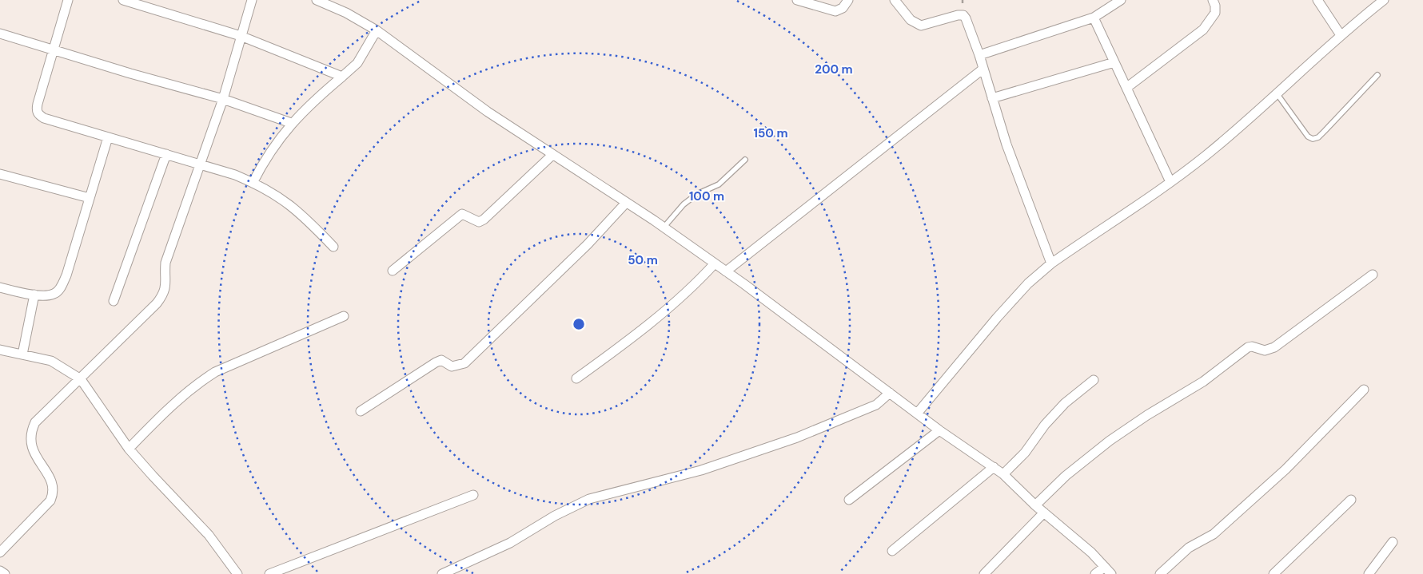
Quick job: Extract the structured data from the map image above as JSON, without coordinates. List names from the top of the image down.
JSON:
{
  "rings": [
    "200 m",
    "150 m",
    "100 m",
    "50 m"
  ]
}
